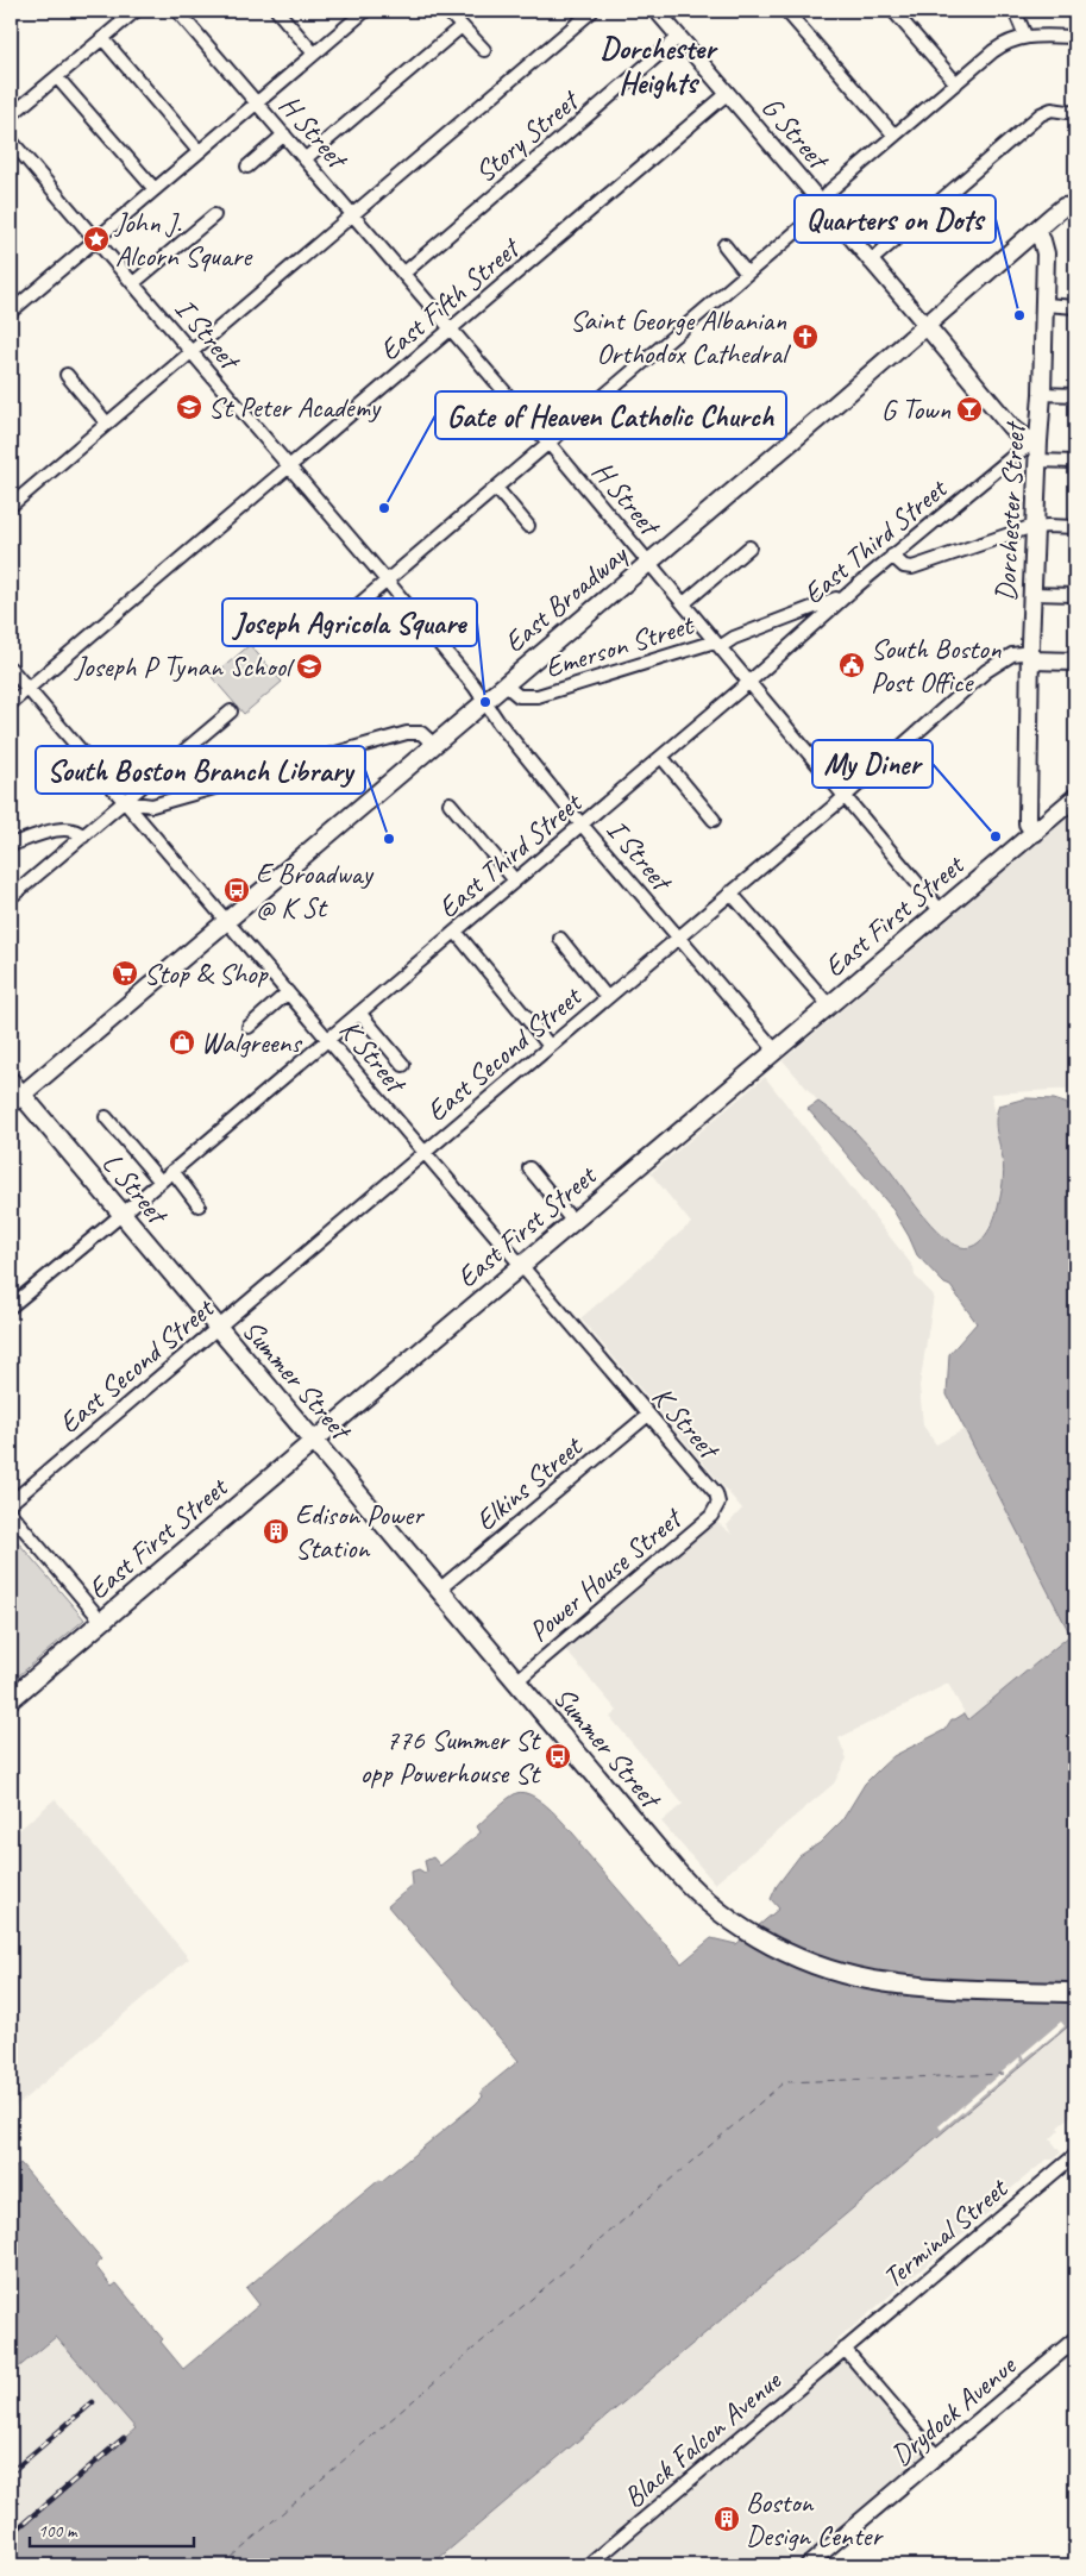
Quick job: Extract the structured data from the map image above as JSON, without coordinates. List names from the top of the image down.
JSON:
{
  "streets": {
    "main road": [
      "G Street",
      "Dorchester Street",
      "East Broadway",
      "East First Street",
      "L Street",
      "Summer Street"
    ],
    "street": [
      "H Street",
      "Story Street",
      "East Fifth Street",
      "I Street",
      "East Third Street",
      "Emerson Street",
      "East Second Street",
      "K Street",
      "Elkins Street",
      "Power House Street",
      "Terminal Street",
      "Drydock Avenue",
      "Black Falcon Avenue"
    ]
  },
  "crossings": [
    ["H Street", "Story Street"],
    ["H Street", "East Fifth Street"],
    ["H Street", "East Third Street"],
    ["H Street", "East Broadway"],
    ["H Street", "Emerson Street"],
    ["H Street", "East First Street"],
    ["H Street", "East Second Street"],
    ["G Street", "Story Street"],
    ["G Street", "East Fifth Street"],
    ["G Street", "Dorchester Street"],
    ["G Street", "East Third Street"],
    ["G Street", "East Broadway"],
    ["East Fifth Street", "I Street"],
    ["East Fifth Street", "K Street"],
    ["I Street", "East Third Street"],
    ["I Street", "East Broadway"],
    ["I Street", "East First Street"],
    ["I Street", "East Second Street"],
    ["Dorchester Street", "East Third Street"],
    ["Dorchester Street", "East Broadway"],
    ["Dorchester Street", "East First Street"],
    ["Dorchester Street", "East Second Street"],
    ["East Third Street", "Emerson Street"],
    ["East Third Street", "K Street"],
    ["East Third Street", "L Street"],
    ["East Broadway", "Emerson Street"],
    ["East Broadway", "K Street"],
    ["East Broadway", "L Street"],
    ["East First Street", "K Street"],
    ["East First Street", "Summer Street"],
    ["East Second Street", "K Street"],
    ["East Second Street", "L Street"],
    ["East Second Street", "Summer Street"],
    ["K Street", "Elkins Street"],
    ["K Street", "Power House Street"],
    ["L Street", "Summer Street"],
    ["Summer Street", "Elkins Street"],
    ["Summer Street", "Power House Street"],
    ["Terminal Street", "Black Falcon Avenue"]
  ],
  "districts": ["Dorchester Heights"],
  "places": {
    "place": ["John J. Alcorn Square"],
    "other": [
      "Quarters on Dots",
      "Gate of Heaven Catholic Church",
      "Joseph Agricola Square",
      "My Diner",
      "South Boston Branch Library"
    ],
    "church": ["Saint George Albanian Orthodox Cathedral"],
    "school or university": ["St Peter Academy", "Joseph P Tynan School"],
    "bar": ["G Town"],
    "public building": ["South Boston Post Office"],
    "bus stop": ["E Broadway @ K St", "776 Summer St opp Powerhouse St"],
    "supermarket": ["Stop & Shop"],
    "shop": ["Walgreens"],
    "building": ["Edison Power Station", "Boston Design Center"]
  },
  "scale_bar": "100 m"
}
